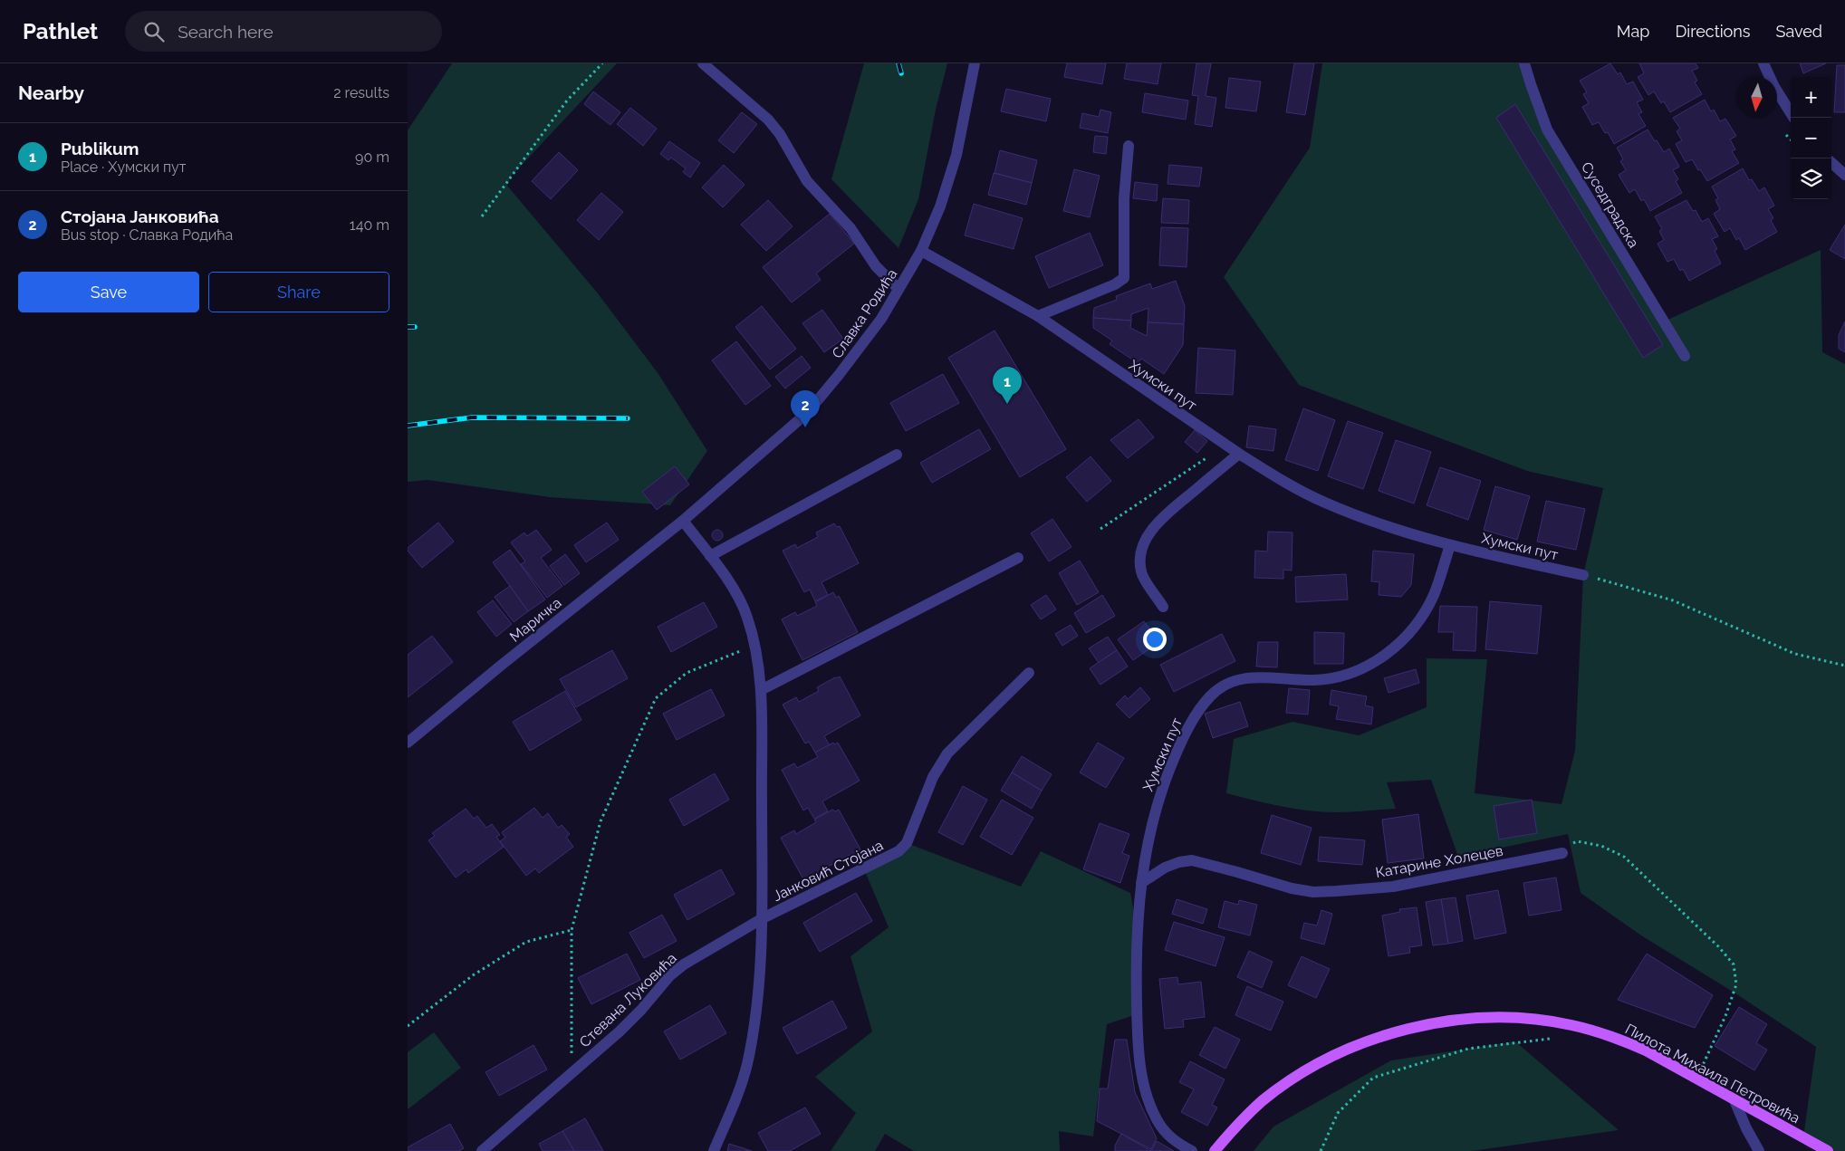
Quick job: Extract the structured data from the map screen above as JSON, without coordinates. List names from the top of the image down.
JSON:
{
  "streets": {
    "main road": ["Пилота Михаила Петровића"],
    "street": [
      "Суседградска",
      "Славка Родића",
      "Хумски пут",
      "Маричка",
      "Катарине Холецев",
      "Јанковић Стојана",
      "Стевана Луковића"
    ]
  },
  "crossings": [
    ["Славка Родића", "Хумски пут"],
    ["Славка Родића", "Маричка"],
    ["Славка Родића", "Јанковић Стојана"],
    ["Хумски пут", "Катарине Холецев"],
    ["Маричка", "Јанковић Стојана"],
    ["Јанковић Стојана", "Стевана Луковића"]
  ],
  "north": "bottom",
  "page": {
    "header": "Pathlet",
    "search": "Search here",
    "nav": ["Map", "Directions", "Saved"],
    "heading": ["Nearby", "2 results"],
    "map_buttons": ["+", "−"],
    "list": [
      {
        "mark": "1",
        "name": "Publikum",
        "note": "Place · Хумски пут",
        "value": "90 m"
      },
      {
        "mark": "2",
        "name": "Стојана Јанковића",
        "note": "Bus stop · Славка Родића",
        "value": "140 m"
      }
    ],
    "buttons": ["Save", "Share"],
    "pins": ["1", "2"]
  }
}
